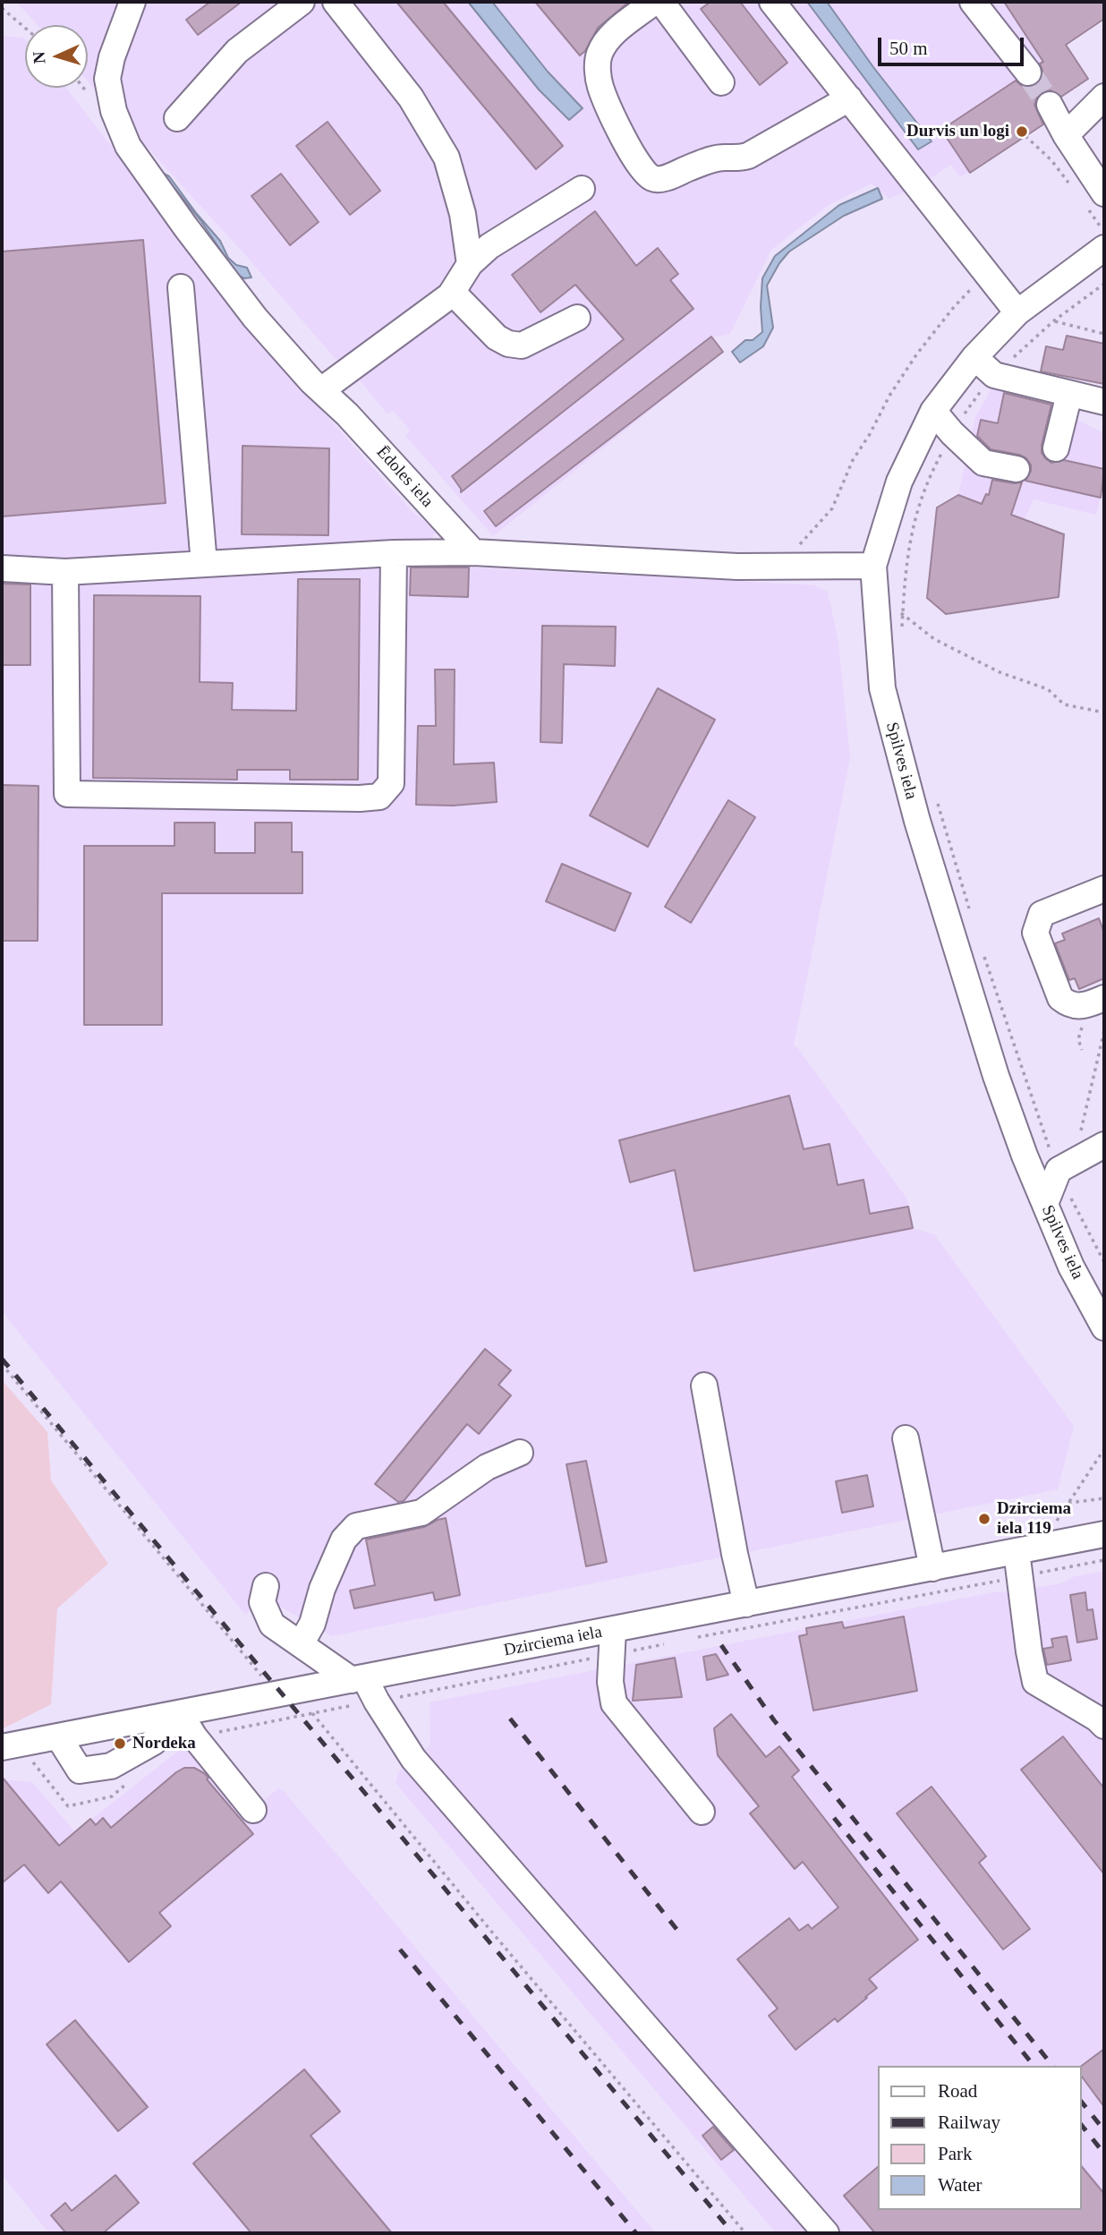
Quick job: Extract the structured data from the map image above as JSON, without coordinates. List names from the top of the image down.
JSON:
{
  "streets": {
    "street": ["Ēdoles iela", "Spilves iela", "Dzirciema iela"]
  },
  "places": ["Durvis un logi", "Dzirciema iela 119", "Nordeka"],
  "legend": [
    "Road",
    "Railway",
    "Park",
    "Water"
  ],
  "scale_bar": "50 m",
  "north": "left"
}
